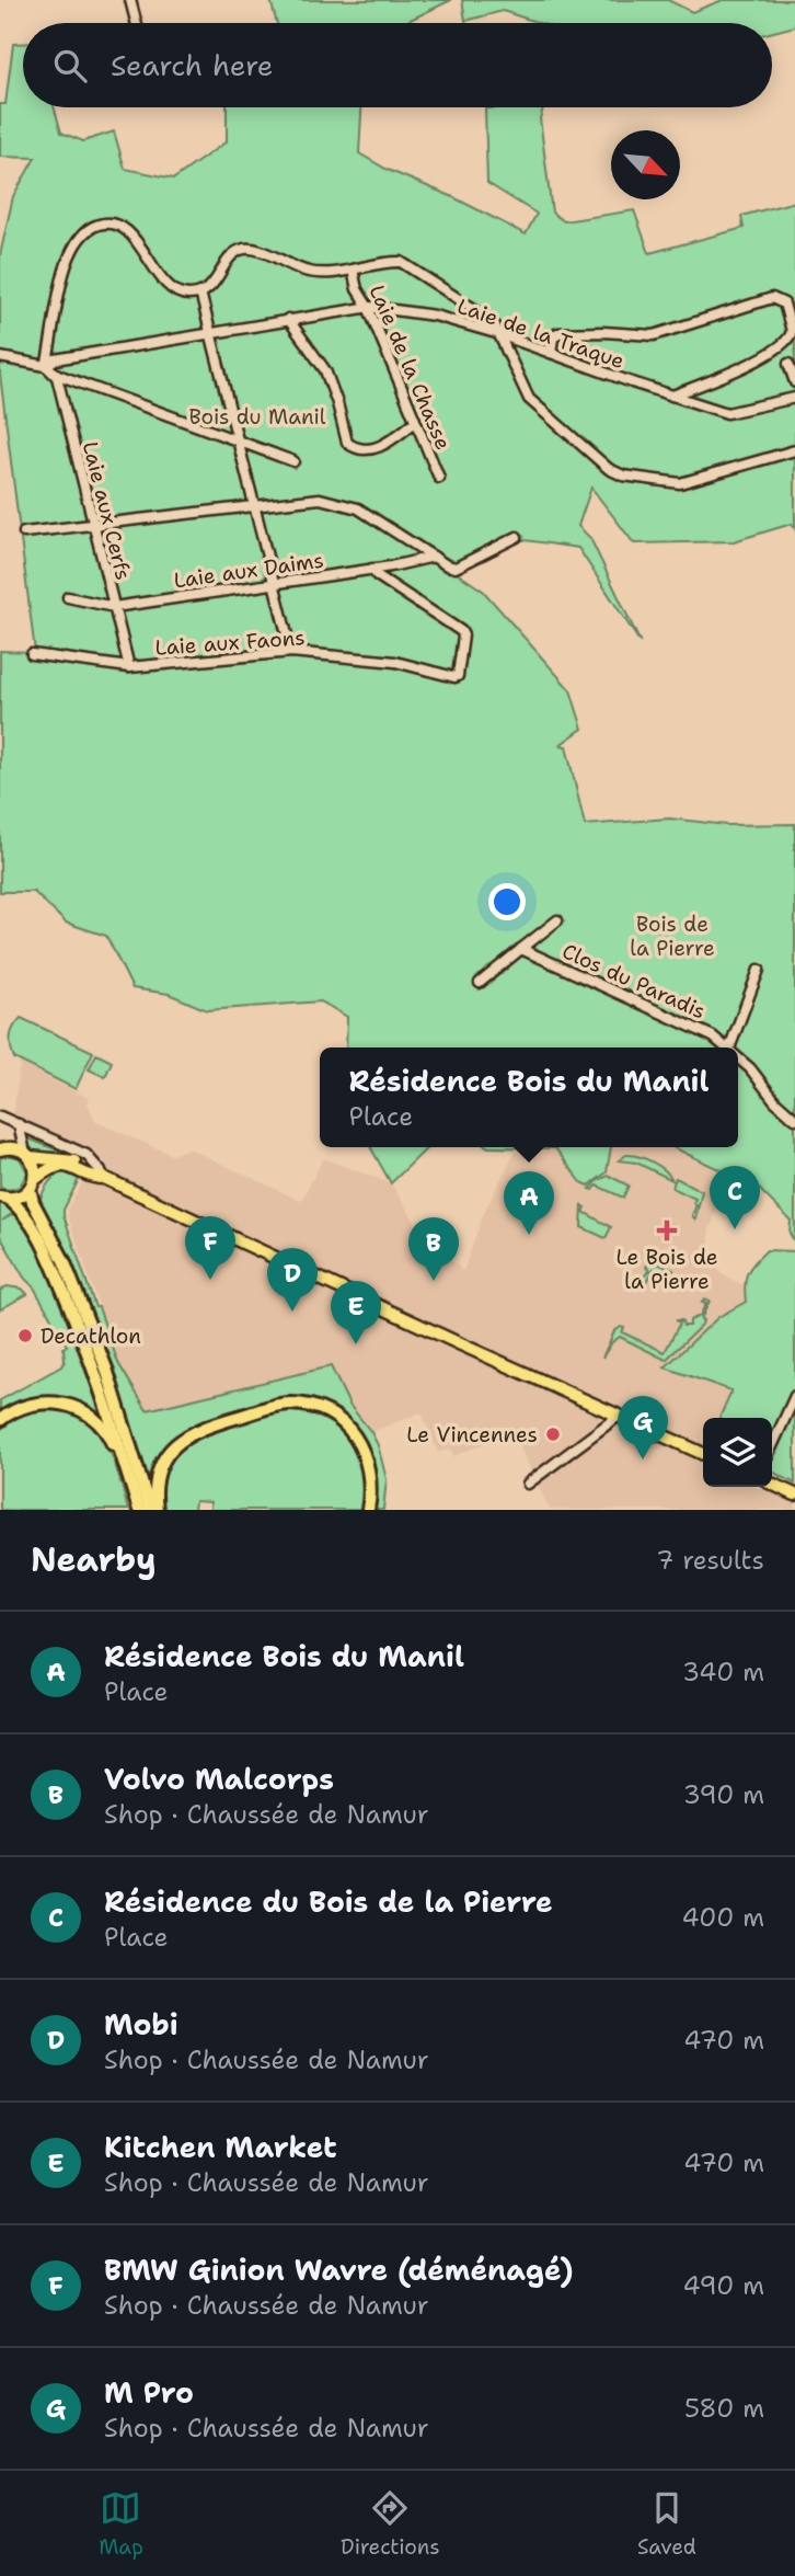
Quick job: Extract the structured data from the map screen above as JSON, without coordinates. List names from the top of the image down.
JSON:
{
  "streets": {
    "street": [
      "Laie de la Traque",
      "Laie de la Chasse",
      "Laie aux Cerfs",
      "Laie aux Daims",
      "Laie aux Faons",
      "Clos du Paradis"
    ]
  },
  "crossings": [
    ["Laie de la Traque", "Laie de la Chasse"],
    ["Laie de la Traque", "Laie aux Cerfs"],
    ["Laie aux Cerfs", "Laie aux Daims"],
    ["Laie aux Cerfs", "Laie aux Faons"],
    ["Laie aux Daims", "Laie aux Faons"]
  ],
  "parks": ["Bois du Manil", "Bois de la Pierre"],
  "places": {
    "health": ["Le Bois de la Pierre"],
    "other": ["Decathlon", "Le Vincennes"]
  },
  "north": "bottom right",
  "page": {
    "search": "Search here",
    "popup": ["Résidence Bois du Manil", "Place"],
    "pins": [
      "C",
      "A",
      "F",
      "B",
      "D",
      "E",
      "G"
    ],
    "heading": ["Nearby", "7 results"],
    "list": [
      {
        "mark": "A",
        "name": "Résidence Bois du Manil",
        "note": "Place",
        "value": "340 m"
      },
      {
        "mark": "B",
        "name": "Volvo Malcorps",
        "note": "Shop · Chaussée de Namur",
        "value": "390 m"
      },
      {
        "mark": "C",
        "name": "Résidence du Bois de la Pierre",
        "note": "Place",
        "value": "400 m"
      },
      {
        "mark": "D",
        "name": "Mobi",
        "note": "Shop · Chaussée de Namur",
        "value": "470 m"
      },
      {
        "mark": "E",
        "name": "Kitchen Market",
        "note": "Shop · Chaussée de Namur",
        "value": "470 m"
      },
      {
        "mark": "F",
        "name": "BMW Ginion Wavre (déménagé)",
        "note": "Shop · Chaussée de Namur",
        "value": "490 m"
      },
      {
        "mark": "G",
        "name": "M Pro",
        "note": "Shop · Chaussée de Namur",
        "value": "580 m"
      }
    ],
    "nav": ["Map", "Directions", "Saved"]
  }
}
